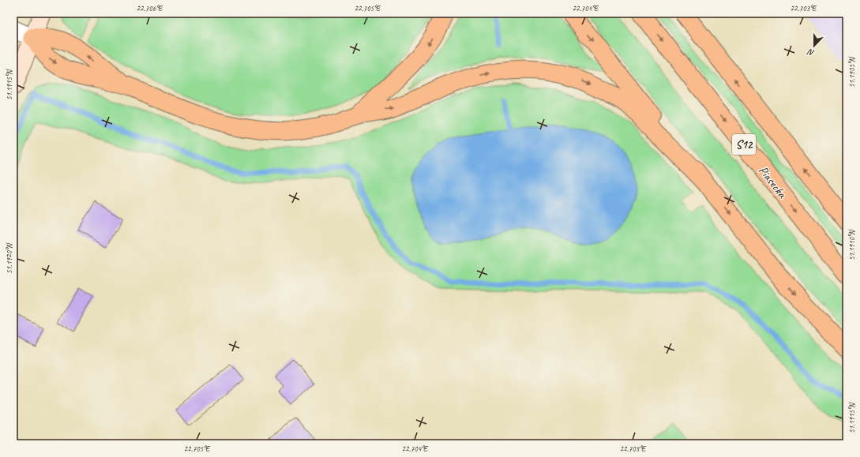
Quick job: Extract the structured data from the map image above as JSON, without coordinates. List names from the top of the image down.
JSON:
{
  "streets": {
    "highway": ["S12", "Piasecka"]
  },
  "north": "bottom",
  "coordinates": [
    "22.706°E",
    "22.705°E",
    "22.704°E",
    "22.703°E",
    "51.1905°N",
    "51.1915°N",
    "51.1910°N",
    "51.1920°N"
  ]
}
